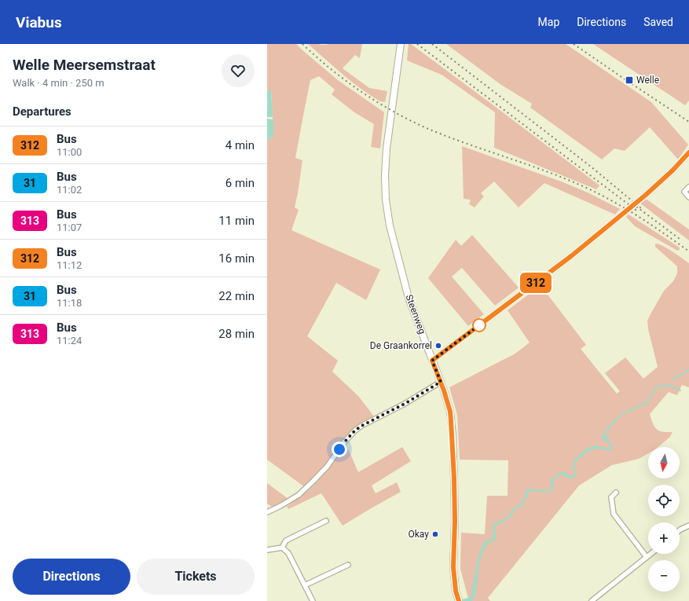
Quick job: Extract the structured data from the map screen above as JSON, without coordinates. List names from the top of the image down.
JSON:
{
  "streets": {
    "main road": ["Steenweg"]
  },
  "places": {
    "transit": ["Welle"],
    "other": ["De Graankorrel", "Okay"]
  },
  "lines": ["bus line 312"],
  "north": "bottom",
  "page": {
    "header": "Viabus",
    "nav": ["Map", "Directions", "Saved"],
    "heading": [
      ["Welle Meersemstraat", "Walk · 4 min · 250 m"],
      "Departures"
    ],
    "on_map": "312",
    "list": [
      {
        "mark": "312",
        "name": "Bus",
        "note": "11:00",
        "value": "4 min"
      },
      {
        "mark": "31",
        "name": "Bus",
        "note": "11:02",
        "value": "6 min"
      },
      {
        "mark": "313",
        "name": "Bus",
        "note": "11:07",
        "value": "11 min"
      },
      {
        "mark": "312",
        "name": "Bus",
        "note": "11:12",
        "value": "16 min"
      },
      {
        "mark": "31",
        "name": "Bus",
        "note": "11:18",
        "value": "22 min"
      },
      {
        "mark": "313",
        "name": "Bus",
        "note": "11:24",
        "value": "28 min"
      }
    ],
    "map_buttons": ["+", "−"],
    "buttons": ["Directions", "Tickets"]
  }
}
